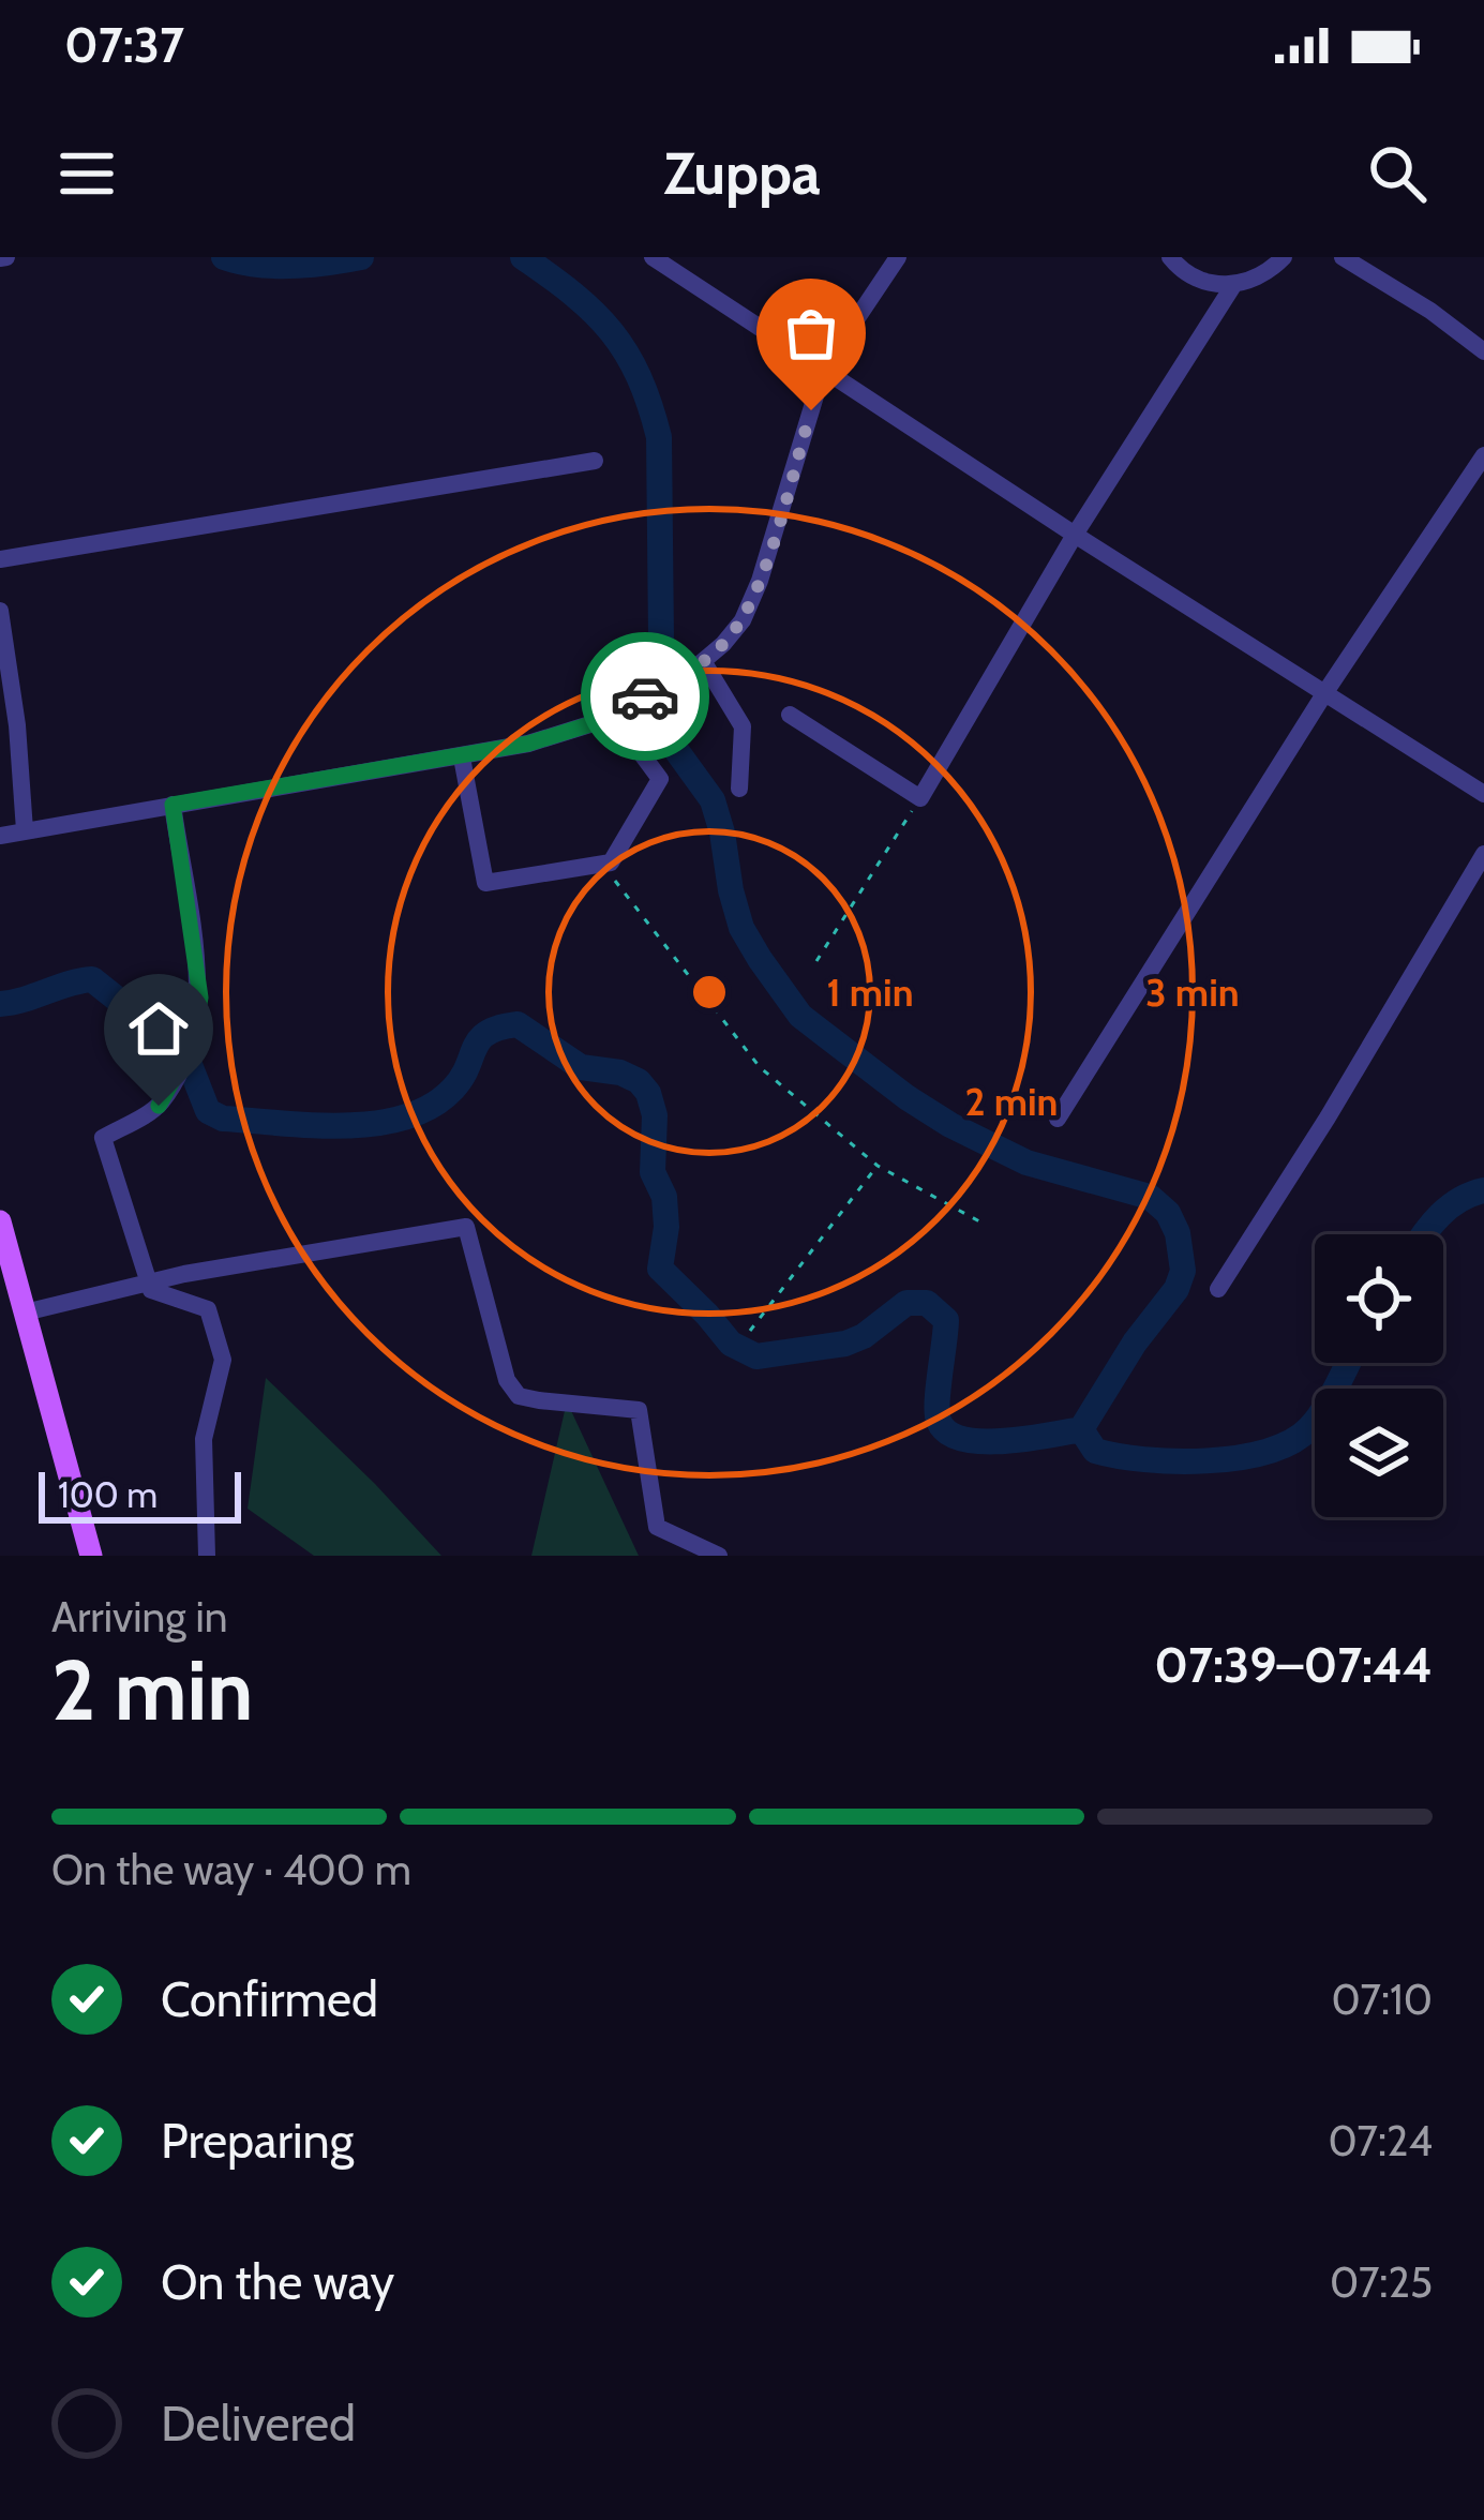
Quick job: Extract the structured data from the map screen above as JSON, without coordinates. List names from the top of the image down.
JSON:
{
  "scale_bar": "100 m",
  "page": {
    "status": "07:37",
    "header": "Zuppa",
    "scale": "100 m",
    "heading": ["2 min", "Arriving in", "07:39–07:44"],
    "bar": "On the way · 400 m",
    "list": [
      ["Confirmed", "07:10"],
      ["Preparing", "07:24"],
      ["On the way", "07:25"],
      "Delivered"
    ]
  },
  "rings": ["1 min", "3 min", "2 min"]
}
